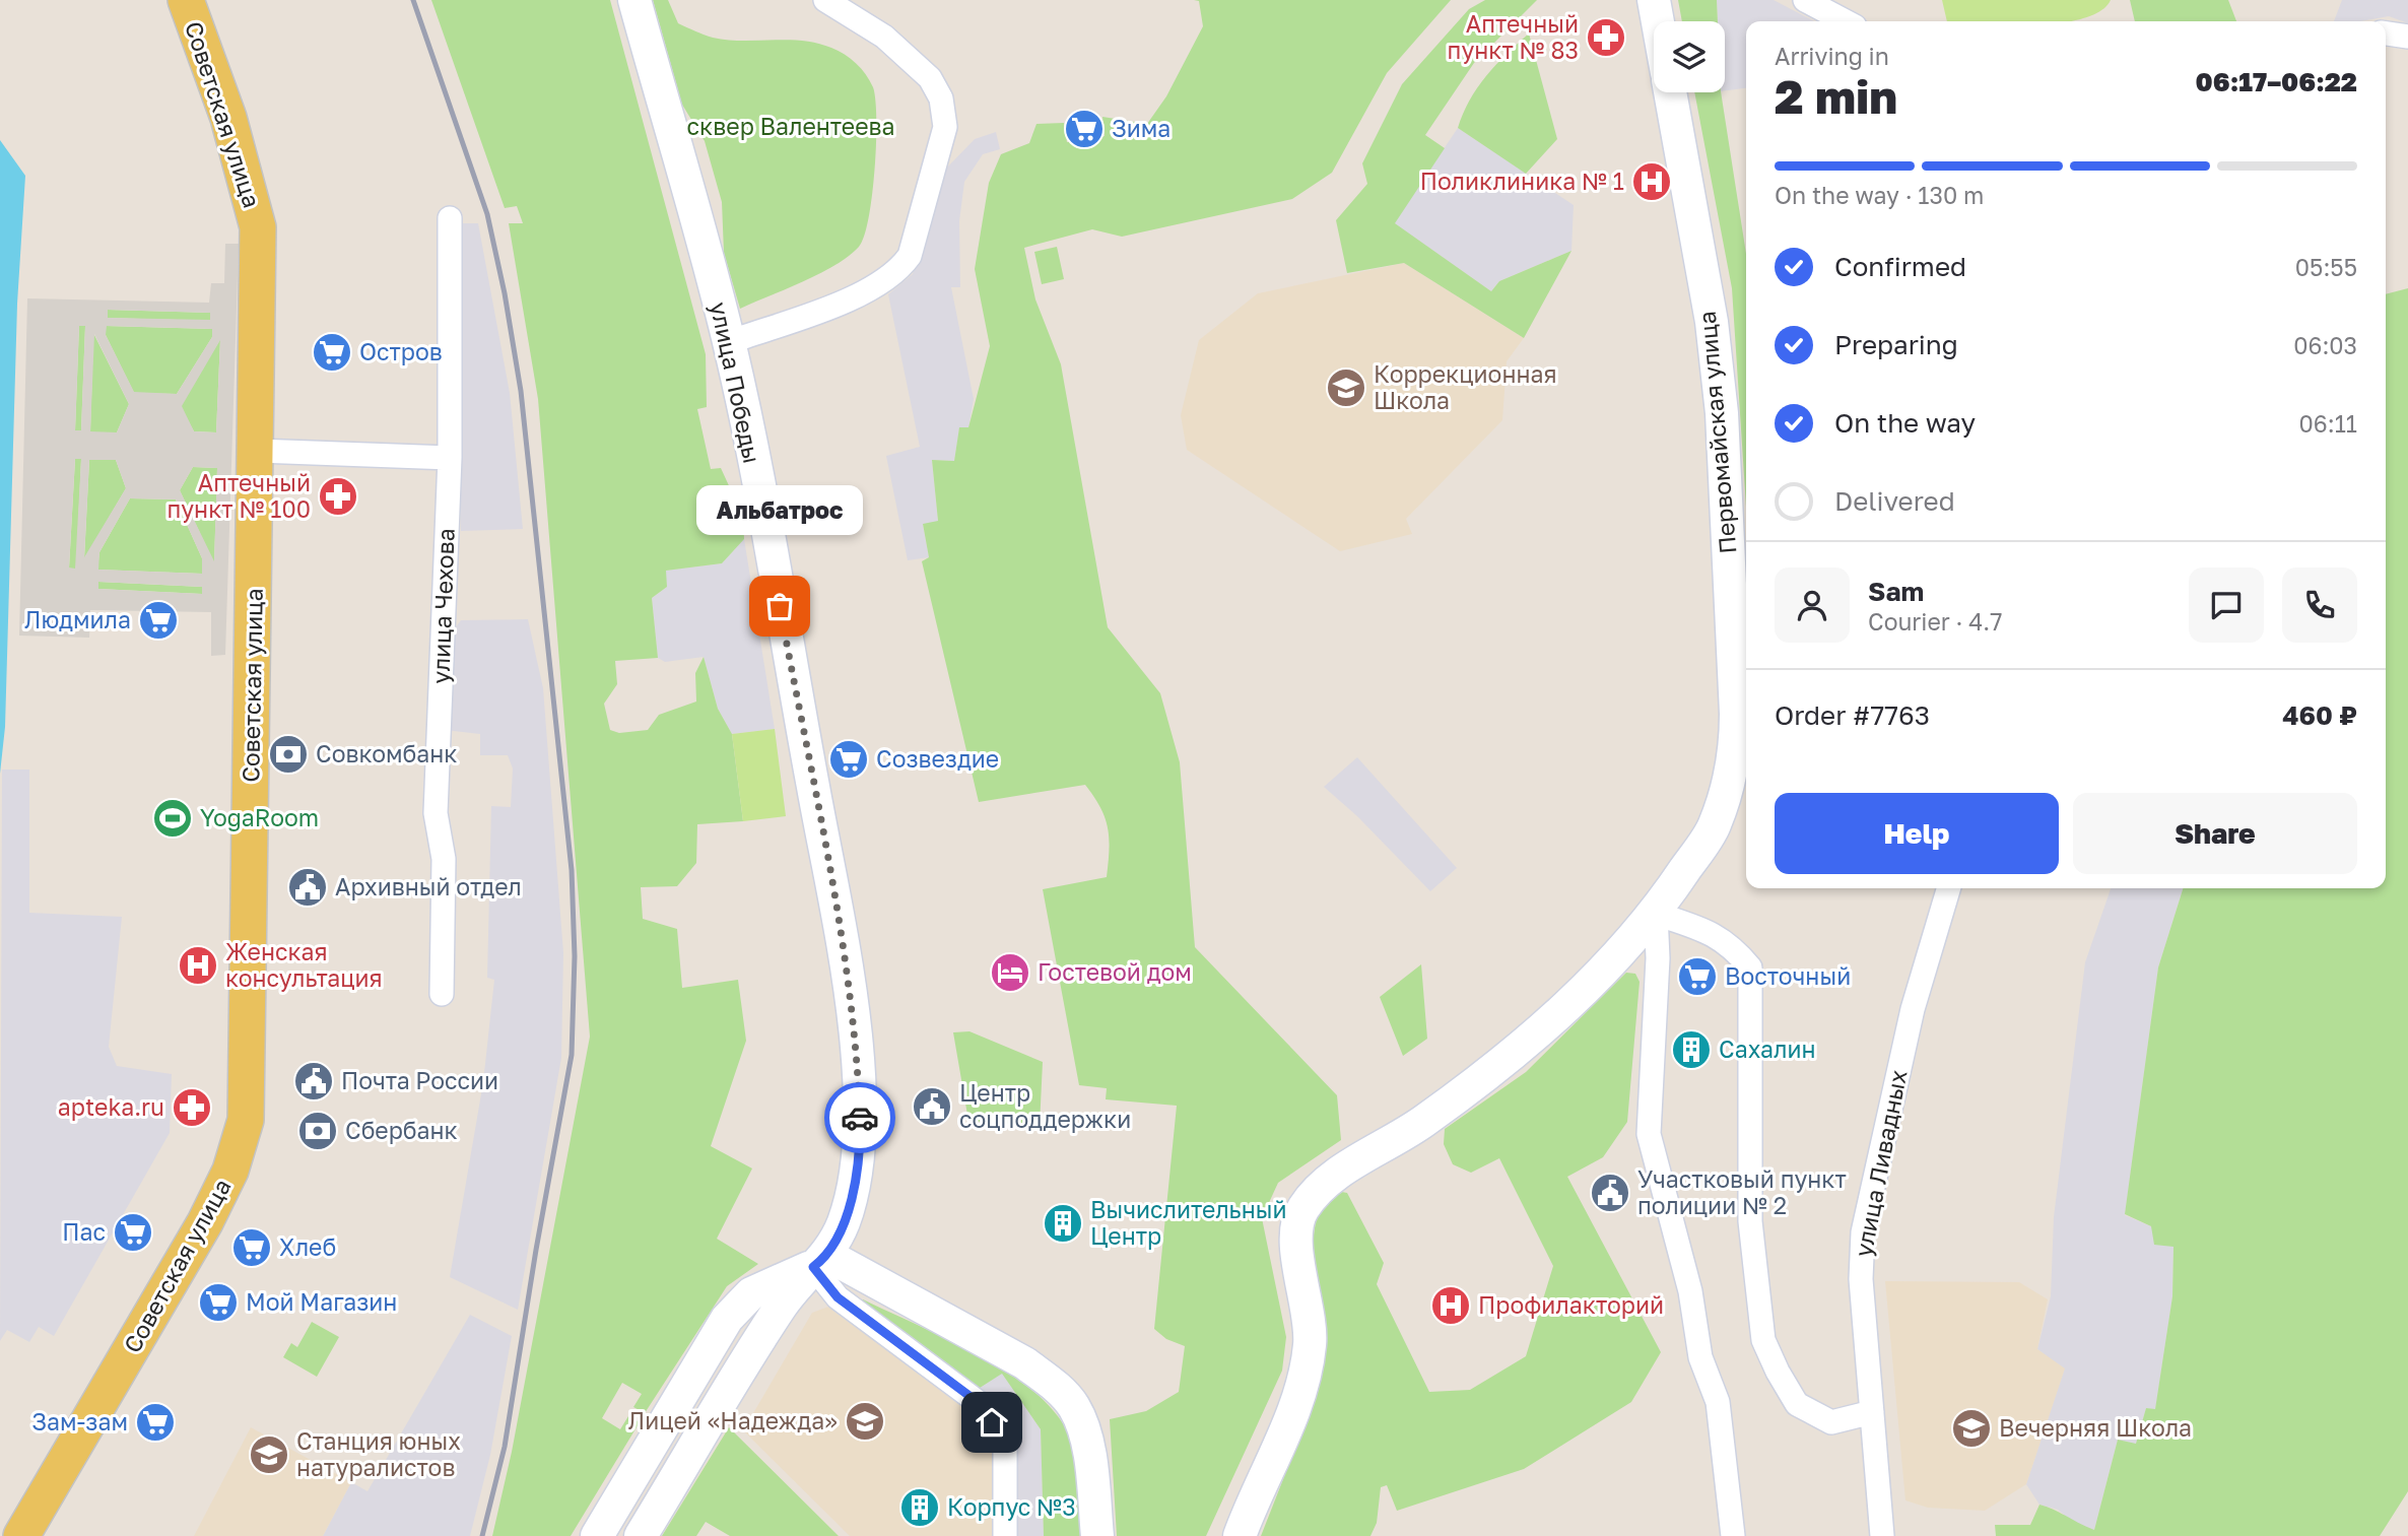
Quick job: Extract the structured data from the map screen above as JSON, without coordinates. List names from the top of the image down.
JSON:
{
  "streets": {
    "main road": ["Советская улица"],
    "street": [
      "улица Победы",
      "Первомайская улица",
      "улица Чехова",
      "улица Ливадных"
    ]
  },
  "parks": ["сквер Валентеева"],
  "places": {
    "pharmacy": ["Аптечный пункт № 83", "Аптечный пункт № 100", "apteka.ru"],
    "supermarket": [
      "Зима",
      "Остров",
      "Людмила",
      "Созвездие",
      "Восточный",
      "Пас",
      "Хлеб",
      "Мой Магазин",
      "Зам-зам"
    ],
    "hospital": ["Поликлиника № 1", "Женская консультация", "Профилакторий"],
    "school or university": [
      "Коррекционная Школа",
      "Лицей «Надежда»",
      "Вечерняя Школа",
      "Станция юных натуралистов"
    ],
    "other": ["Альбатрос"],
    "bank": ["Совкомбанк", "Сбербанк"],
    "sports": ["YogaRoom"],
    "public building": [
      "Архивный отдел",
      "Почта России",
      "Центр соцподдержки",
      "Участковый пункт полиции № 2"
    ],
    "hotel": ["Гостевой дом"],
    "building": ["Сахалин", "Вычислительный Центр", "Корпус №3"]
  },
  "page": {
    "heading": ["2 min", "Arriving in", "06:17–06:22"],
    "panel": [
      "Sam",
      "Courier · 4.7",
      "Order #7763",
      "460 ₽"
    ],
    "bar": "On the way · 130 m",
    "list": [
      ["Confirmed", "05:55"],
      ["Preparing", "06:03"],
      ["On the way", "06:11"],
      "Delivered"
    ],
    "bubble": "Альбатрос",
    "buttons": ["Help", "Share"]
  }
}
